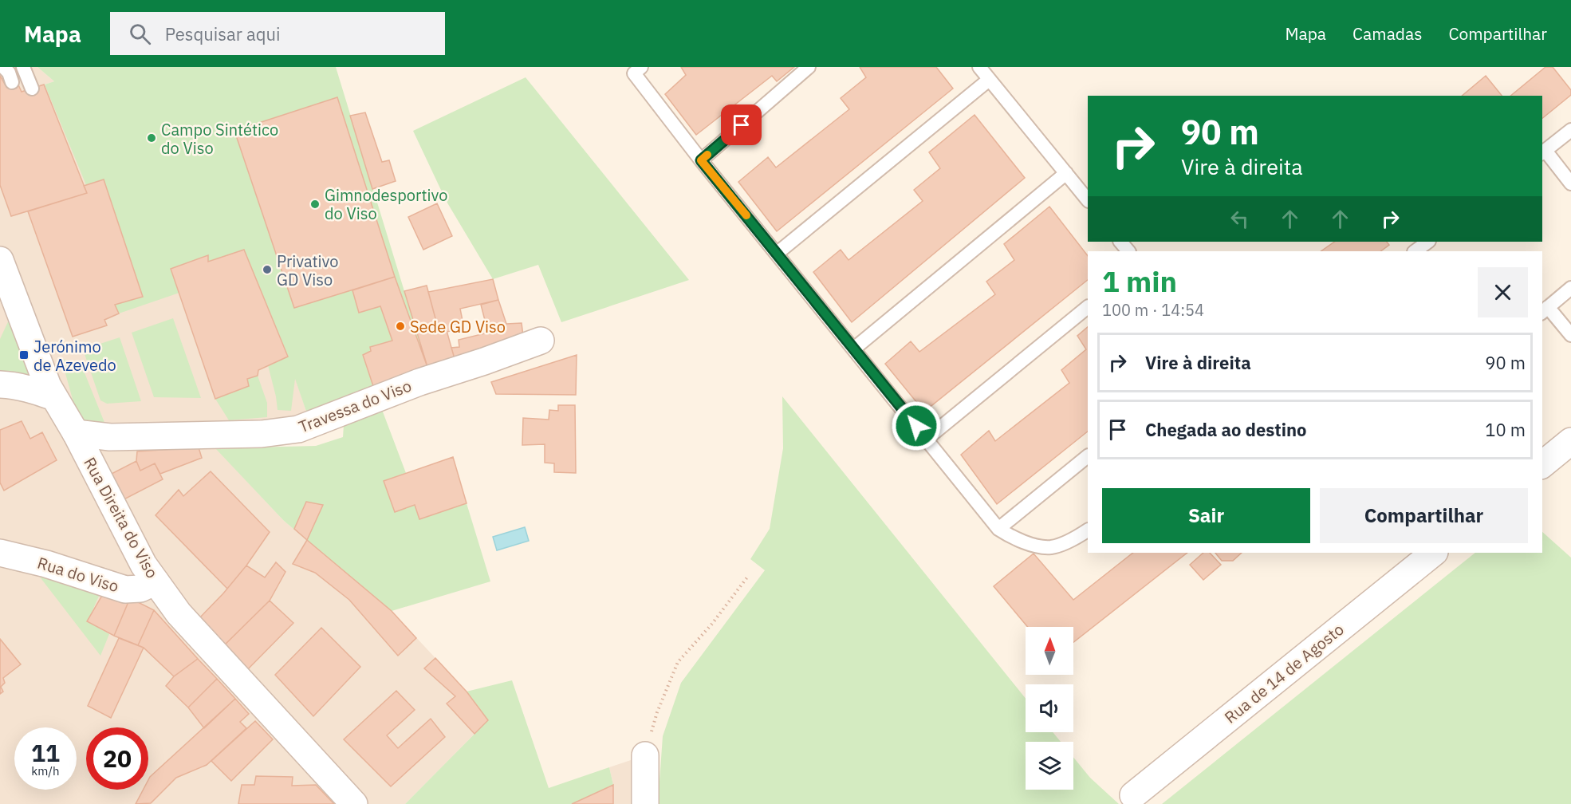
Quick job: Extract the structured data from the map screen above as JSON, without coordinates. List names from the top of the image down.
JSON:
{
  "streets": {
    "street": [
      "Travessa do Viso",
      "Rua Direita do Viso",
      "Rua do Viso",
      "Rua de 14 de Agosto"
    ]
  },
  "crossings": [
    ["Travessa do Viso", "Rua Direita do Viso"],
    ["Rua Direita do Viso", "Rua do Viso"]
  ],
  "places": {
    "other": [
      "Campo Sintético do Viso",
      "Gimnodesportivo do Viso",
      "Privativo GD Viso",
      "Sede GD Viso"
    ],
    "transit": ["Jerónimo de Azevedo"]
  },
  "north": "top",
  "page": {
    "header": "Mapa",
    "search": "Pesquisar aqui",
    "nav": ["Mapa", "Camadas", "Compartilhar"],
    "turn": ["90 m", "Vire à direita"],
    "heading": ["1 min", "100 m · 14:54"],
    "list": [
      {
        "name": "Vire à direita",
        "value": "90 m"
      },
      {
        "name": "Chegada ao destino",
        "value": "10 m"
      }
    ],
    "buttons": ["Sair", "Compartilhar"],
    "speed": "11 km/h",
    "limit": "20"
  }
}
